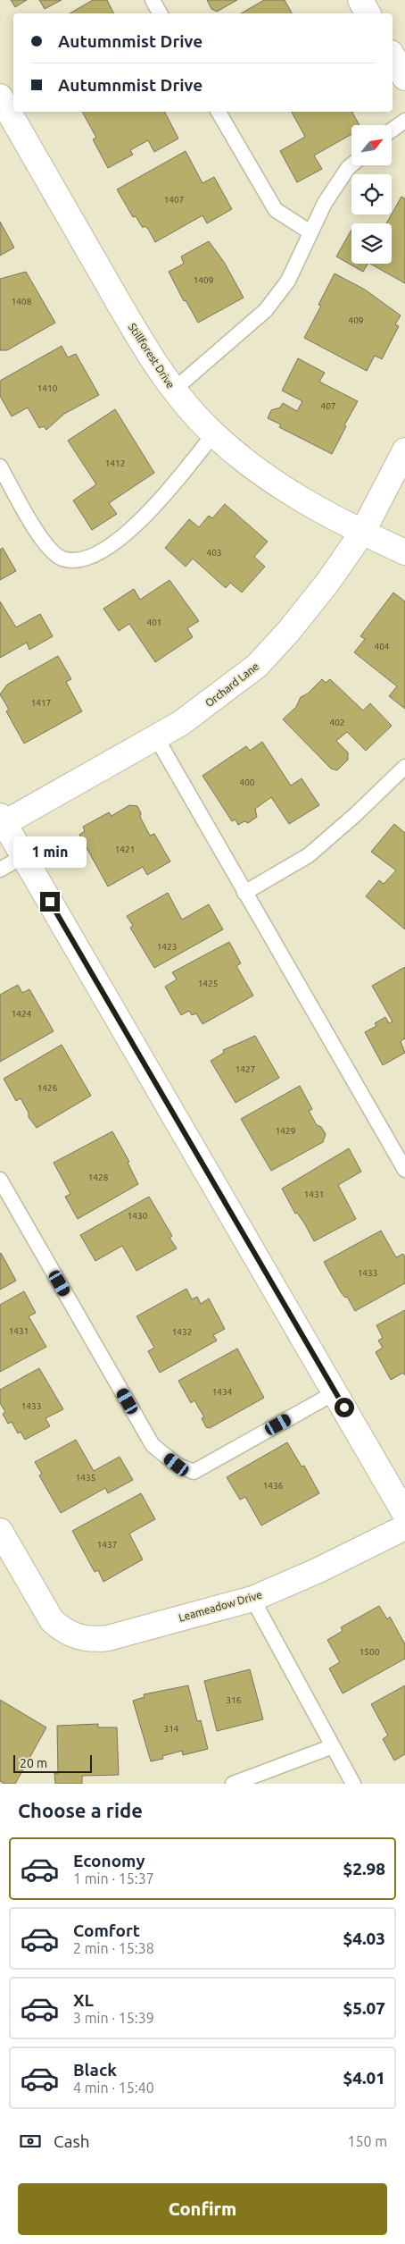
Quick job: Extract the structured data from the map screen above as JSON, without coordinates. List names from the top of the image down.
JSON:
{
  "streets": {
    "street": ["Stillforest Drive", "Orchard Lane", "Leameadow Drive"]
  },
  "crossings": [
    ["Stillforest Drive", "Orchard Lane"]
  ],
  "house_numbers": [
    "1407",
    "1409",
    "1408",
    "409",
    "1410",
    "407",
    "1412",
    "403",
    "401",
    "404",
    "1417",
    "402",
    "400",
    "1421",
    "1423",
    "1425",
    "1424",
    "1427",
    "1426",
    "1429",
    "1428",
    "1431",
    "1430",
    "1433",
    "1431",
    "1432",
    "1434",
    "1433",
    "1435",
    "1436",
    "1437",
    "1500",
    "316",
    "314"
  ],
  "scale_bar": "20 m",
  "north": "top right",
  "page": {
    "banner": ["Autumnmist Drive", "Autumnmist Drive"],
    "bubble": "1 min",
    "scale": "20 m",
    "heading": "Choose a ride",
    "list": [
      {
        "name": "Economy",
        "note": "1 min · 15:37",
        "value": "$2.98"
      },
      {
        "name": "Comfort",
        "note": "2 min · 15:38",
        "value": "$4.03"
      },
      {
        "name": "XL",
        "note": "3 min · 15:39",
        "value": "$5.07"
      },
      {
        "name": "Black",
        "note": "4 min · 15:40",
        "value": "$4.01"
      }
    ],
    "pay": ["Cash", "150 m"],
    "buttons": "Confirm"
  }
}
